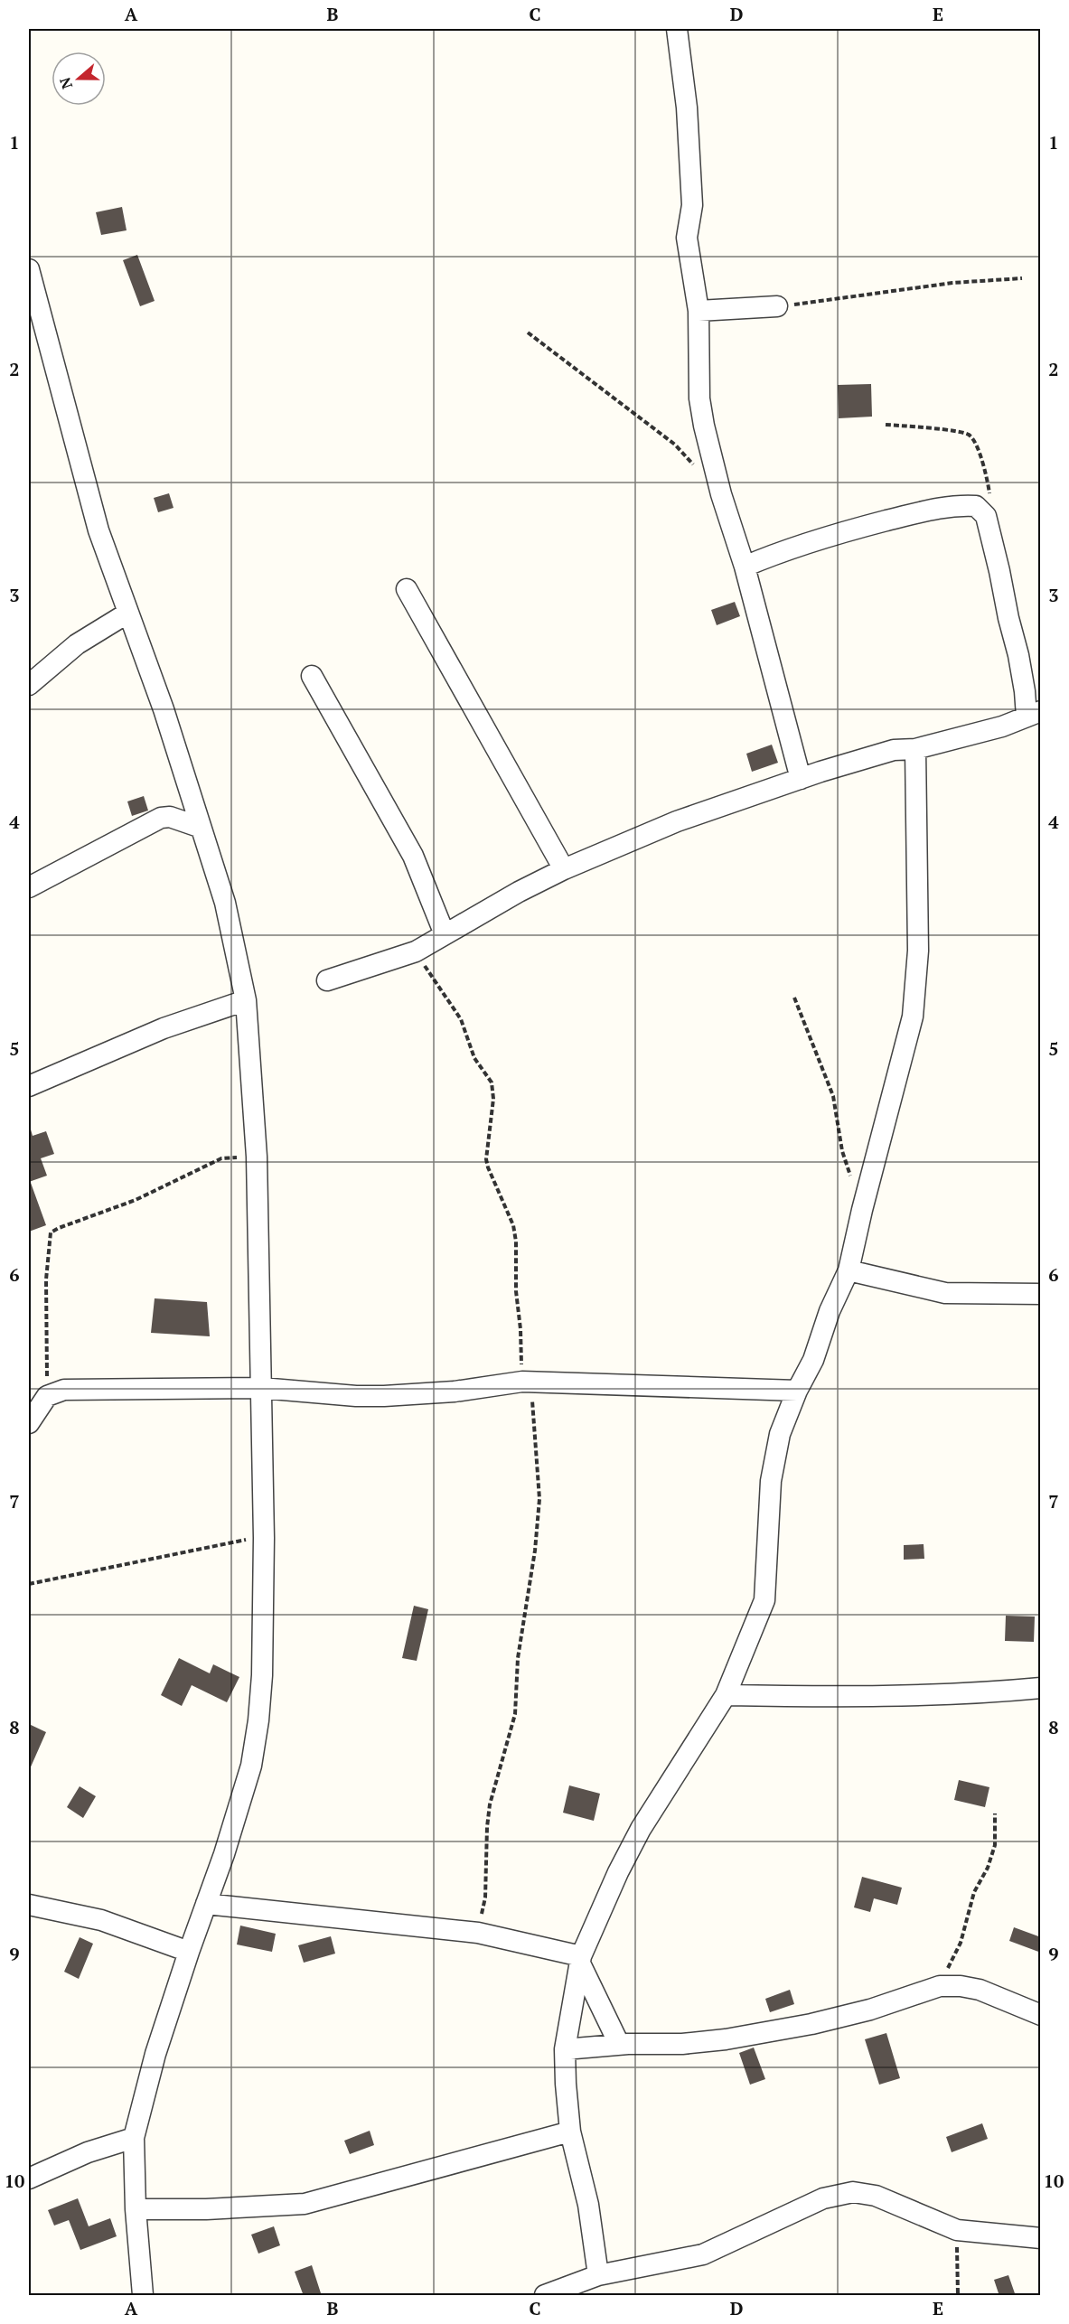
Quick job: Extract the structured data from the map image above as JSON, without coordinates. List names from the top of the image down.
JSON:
{
  "north": "left",
  "grid": {
    "columns": [
      "A",
      "B",
      "C",
      "D",
      "E"
    ],
    "rows": [
      "1",
      "2",
      "3",
      "4",
      "5",
      "6",
      "7",
      "8",
      "9",
      "10"
    ]
  }
}
